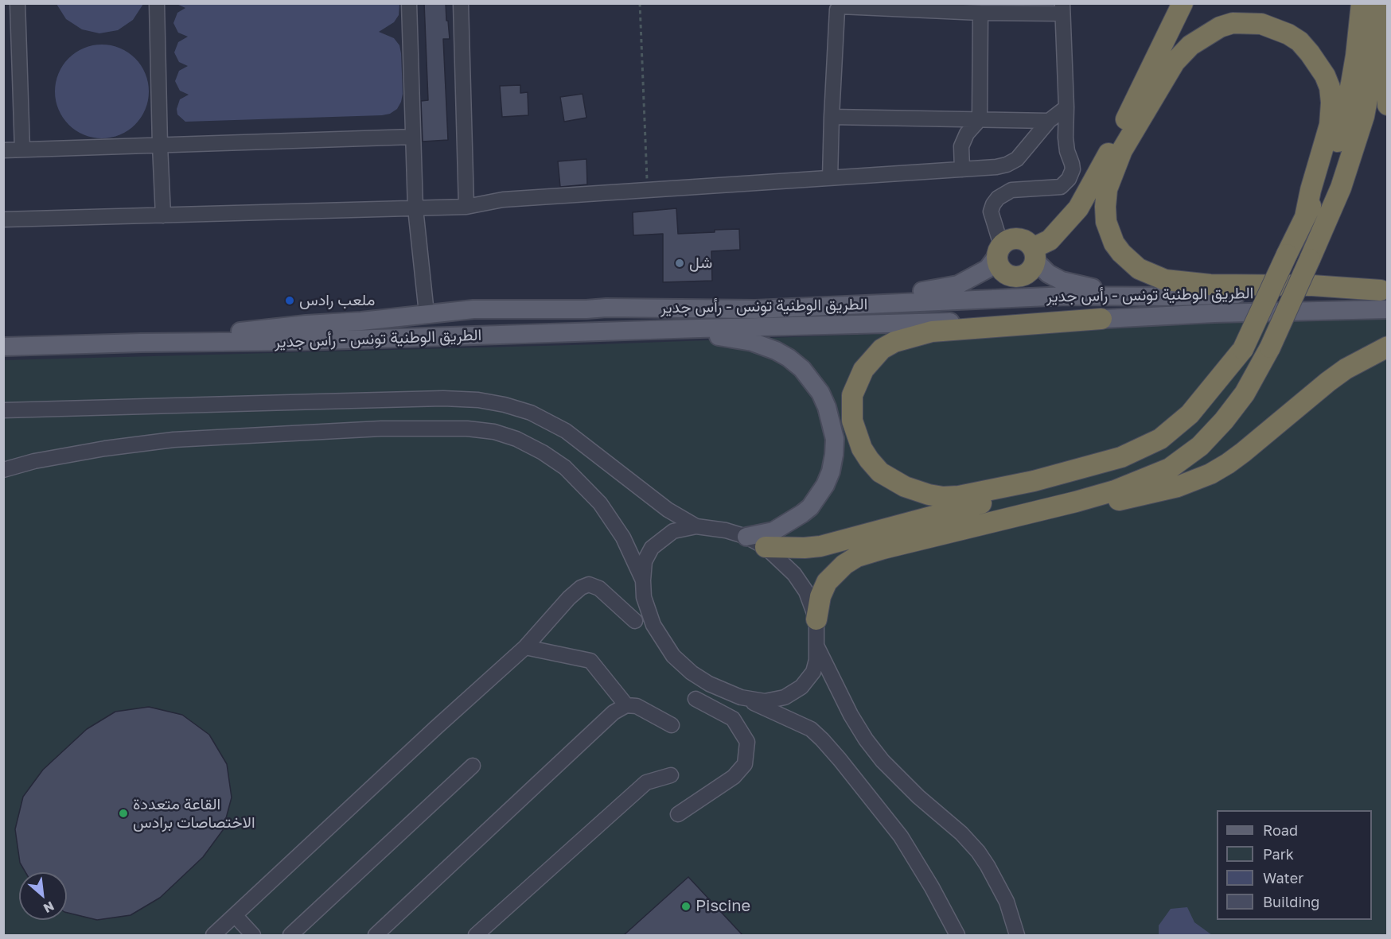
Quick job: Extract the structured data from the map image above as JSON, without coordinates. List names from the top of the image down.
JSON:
{
  "streets": {
    "main road": ["الطريق الوطنية تونس - رأس جدير"]
  },
  "places": [
    "شل",
    "ملعب رادس",
    "القاعة متعددة الاختصاصات برادس",
    "Piscine"
  ],
  "legend": [
    "Road",
    "Park",
    "Water",
    "Building"
  ],
  "north": "bottom right"
}
